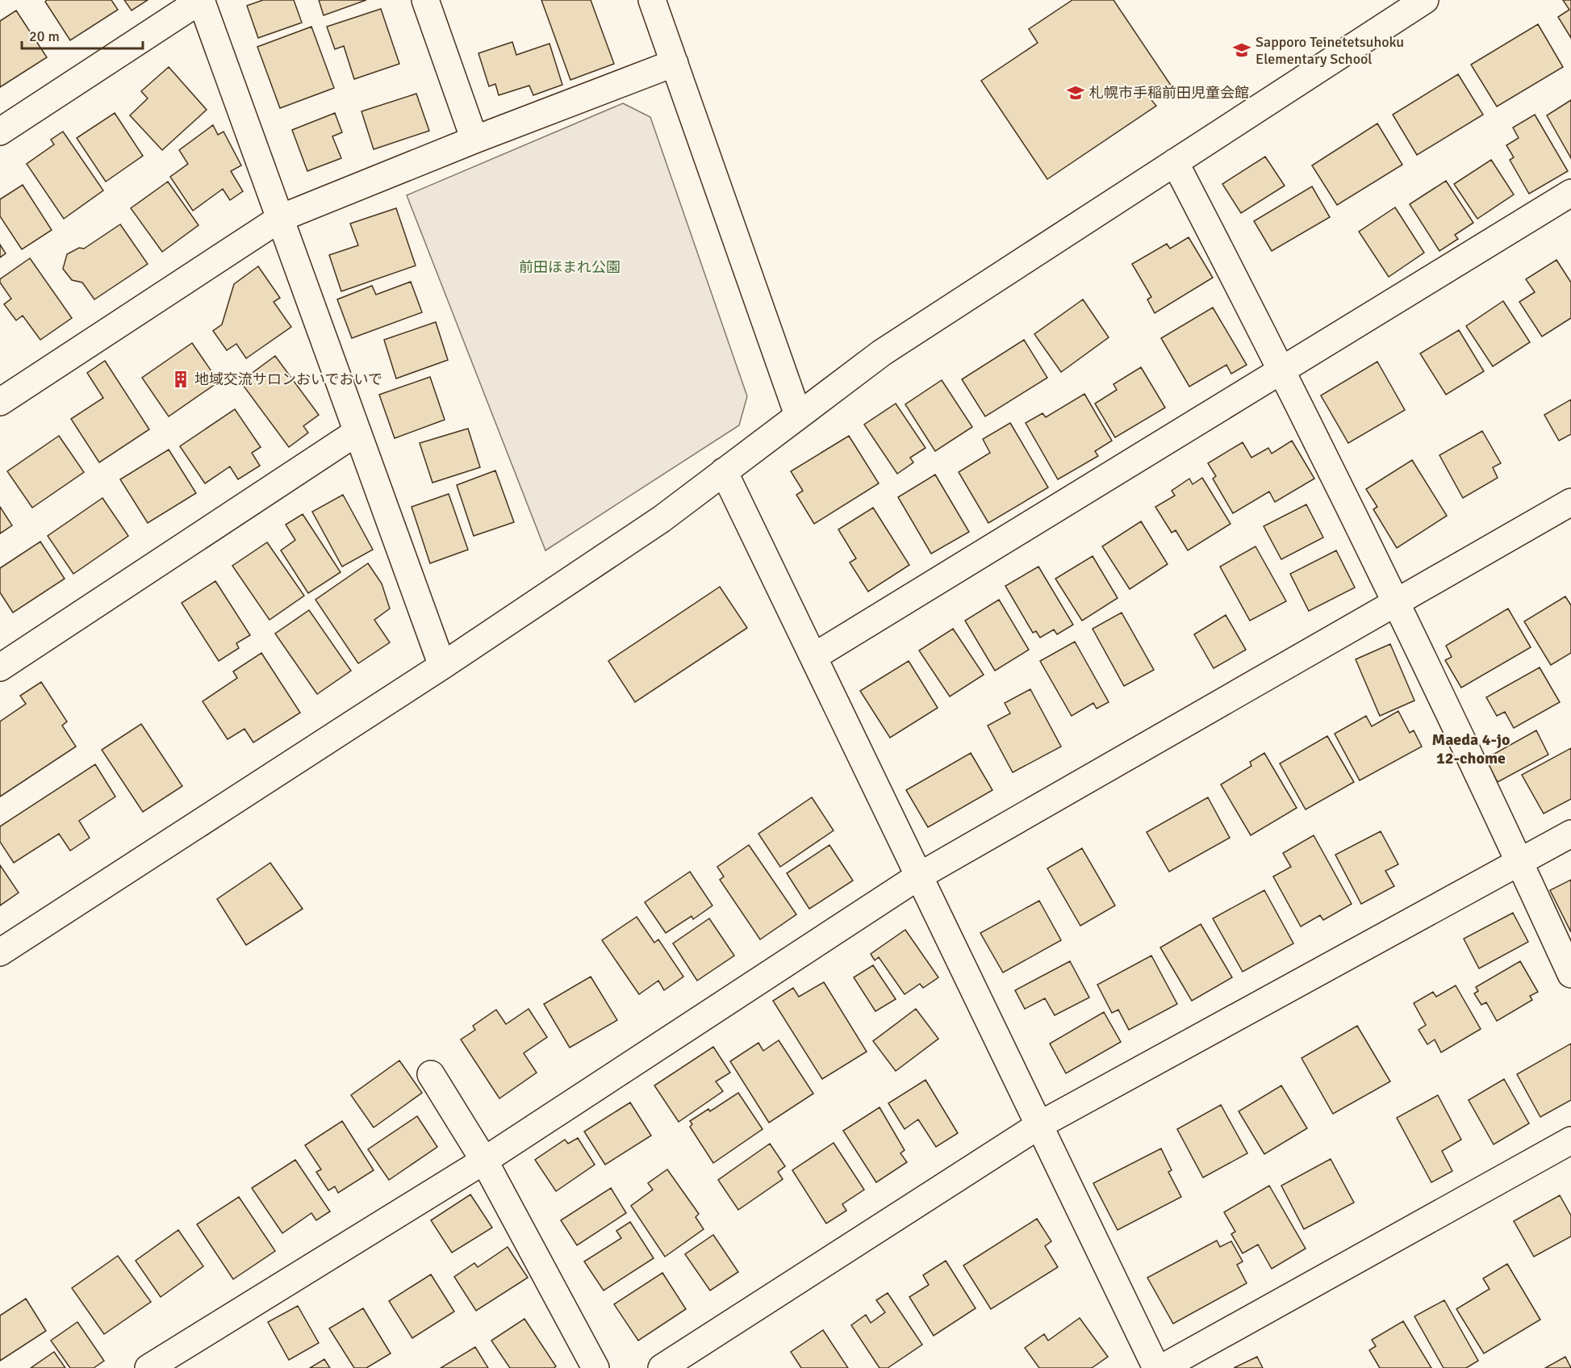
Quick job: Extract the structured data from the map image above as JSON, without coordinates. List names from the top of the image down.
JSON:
{
  "districts": ["Maeda 4-jo 12-chome"],
  "parks": ["前田ほまれ公園"],
  "places": {
    "school or university": ["Sapporo Teinetetsuhoku Elementary School", "札幌市手稲前田児童会館"],
    "building": ["地域交流サロンおいでおいで"]
  },
  "scale_bar": "20 m"
}
